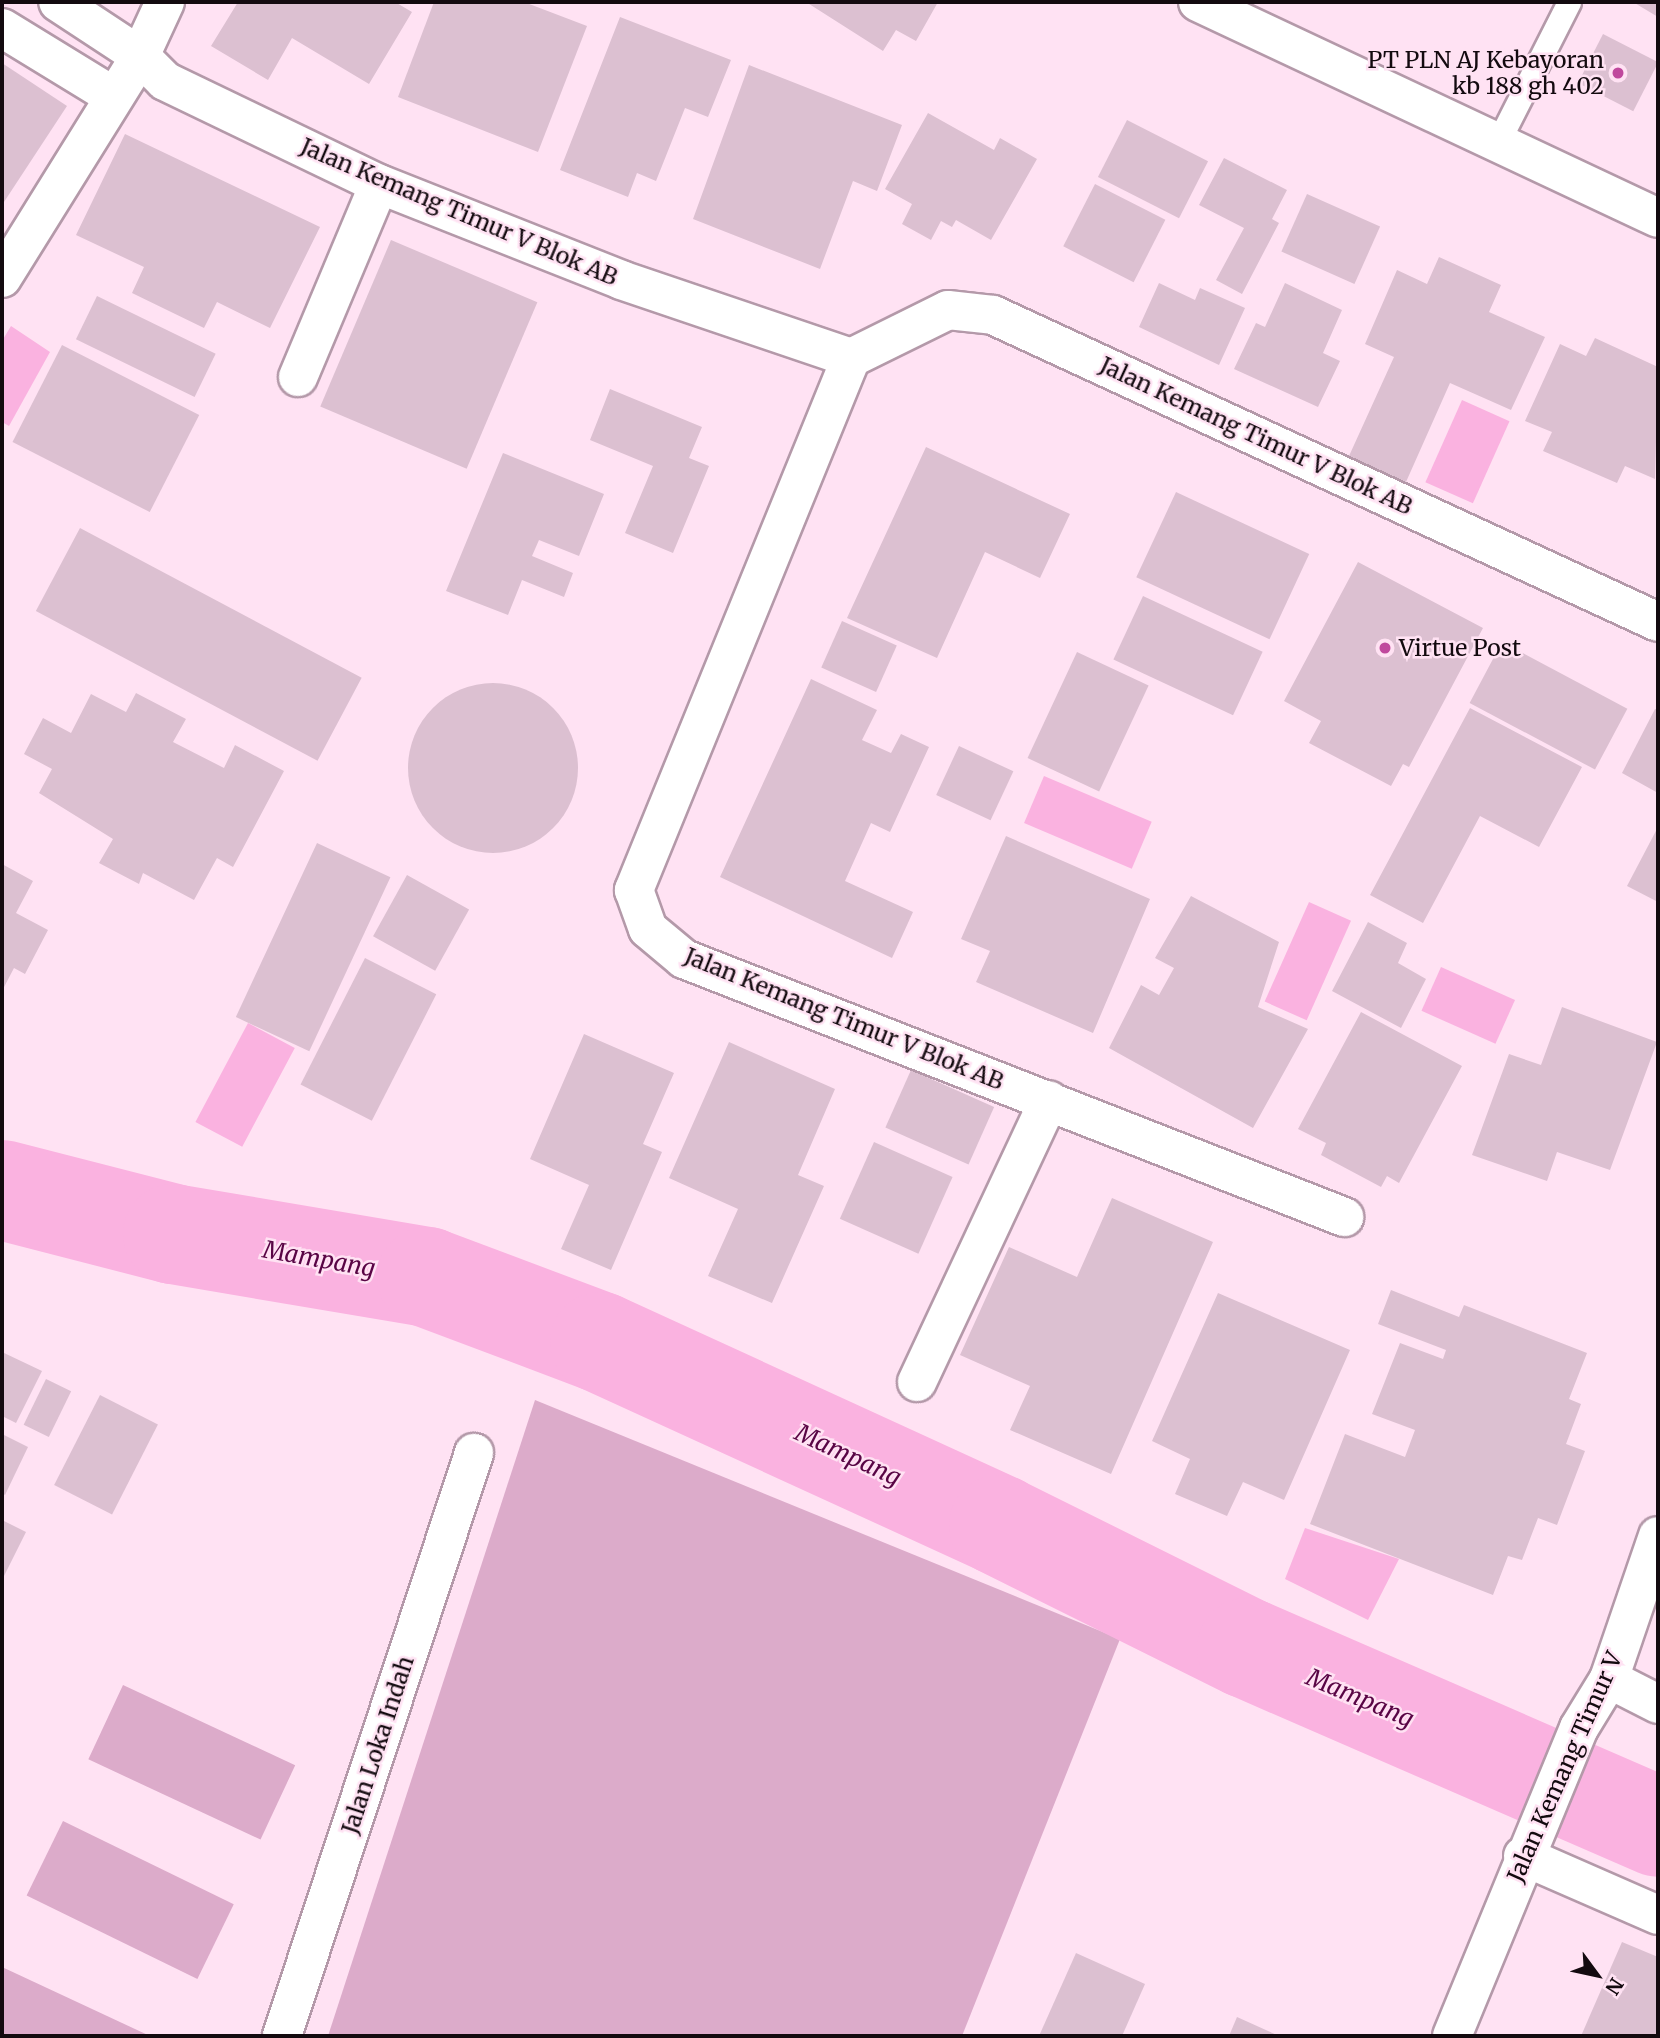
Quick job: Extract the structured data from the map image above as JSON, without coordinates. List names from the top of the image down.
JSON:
{
  "streets": {
    "street": ["Jalan Kemang Timur V Blok AB", "Jalan Loka Indah", "Jalan Kemang Timur V"]
  },
  "water": ["Mampang"],
  "places": ["PT PLN AJ Kebayoran kb 188 gh 402", "Virtue Post"],
  "north": "bottom right"
}
